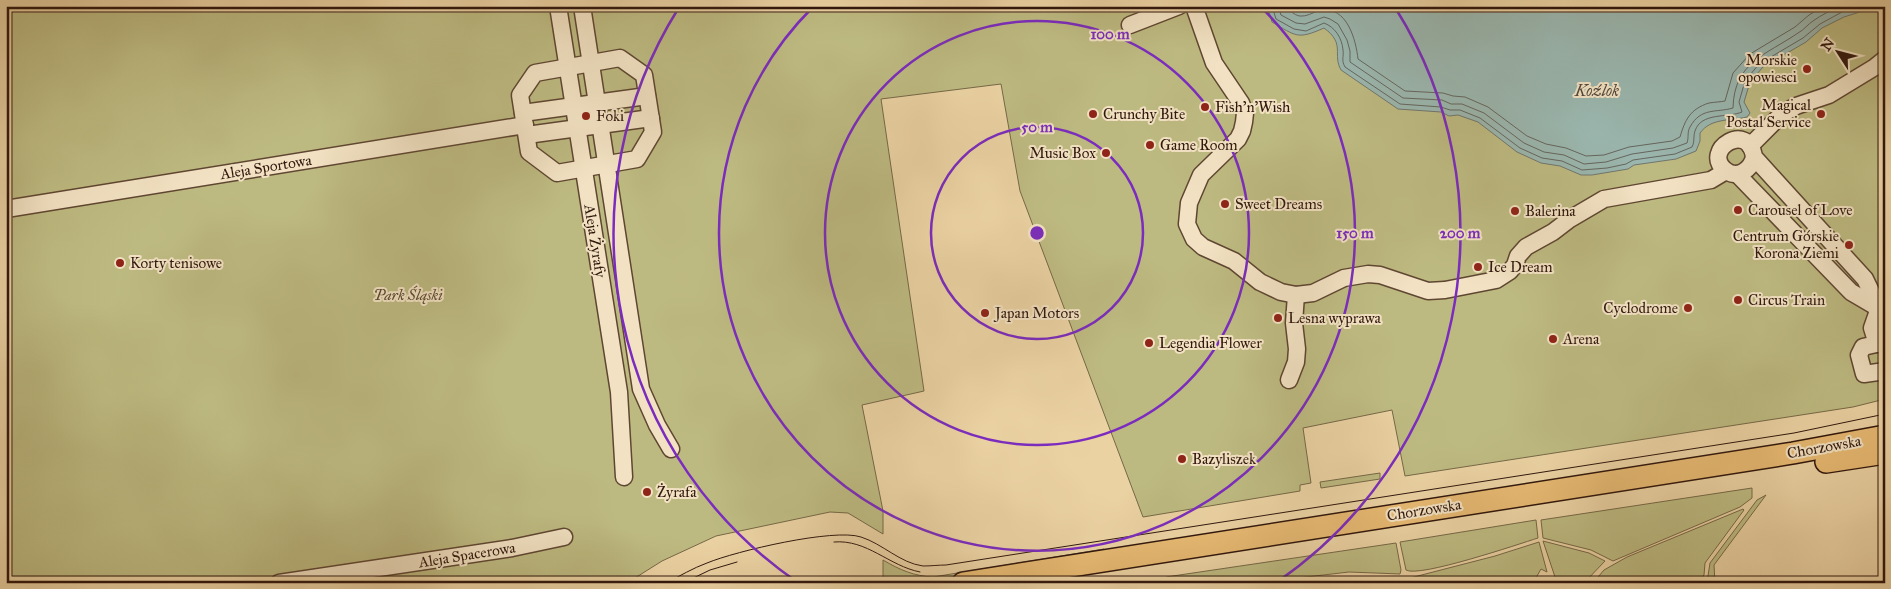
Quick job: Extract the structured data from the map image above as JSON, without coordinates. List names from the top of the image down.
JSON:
{
  "streets": {
    "main road": ["Chorzowska"],
    "street": ["Aleja Sportowa", "Aleja Żyrafy", "Aleja Spacerowa"]
  },
  "water": ["Koźlok"],
  "parks": ["Park Śląski"],
  "places": [
    "Morskie opowiesci",
    "Fish'n'Wish",
    "Crunchy Bite",
    "Magical Postal Service",
    "Foki",
    "Game Room",
    "Music Box",
    "Sweet Dreams",
    "Carousel of Love",
    "Balerina",
    "Centrum Górskie Korona Ziemi",
    "Korty tenisowe",
    "Ice Dream",
    "Circus Train",
    "Cyclodrome",
    "Japan Motors",
    "Lesna wyprawa",
    "Arena",
    "Legendia Flower",
    "Bazyliszek",
    "Żyrafa"
  ],
  "north": "top left",
  "rings": [
    "100 m",
    "50 m",
    "150 m",
    "200 m"
  ]
}
